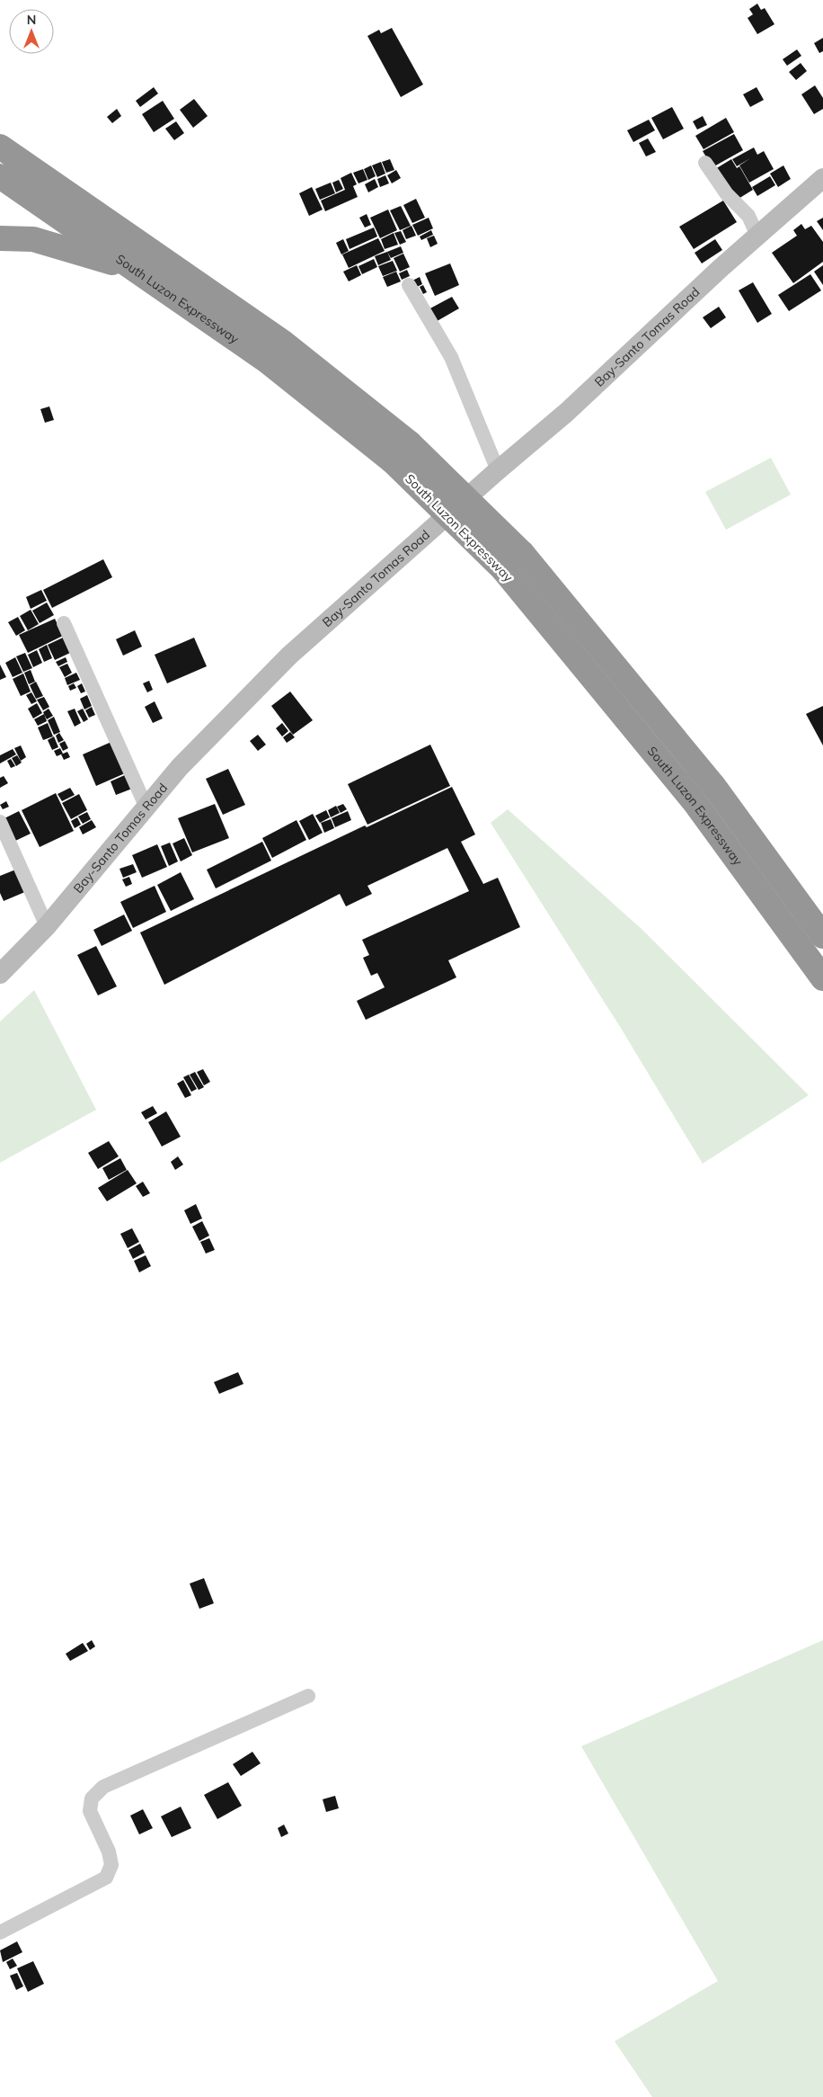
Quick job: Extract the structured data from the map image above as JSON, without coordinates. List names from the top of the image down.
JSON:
{
  "streets": {
    "highway": ["South Luzon Expressway"],
    "main road": ["Bay-Santo Tomas Road"]
  },
  "north": "top"
}
